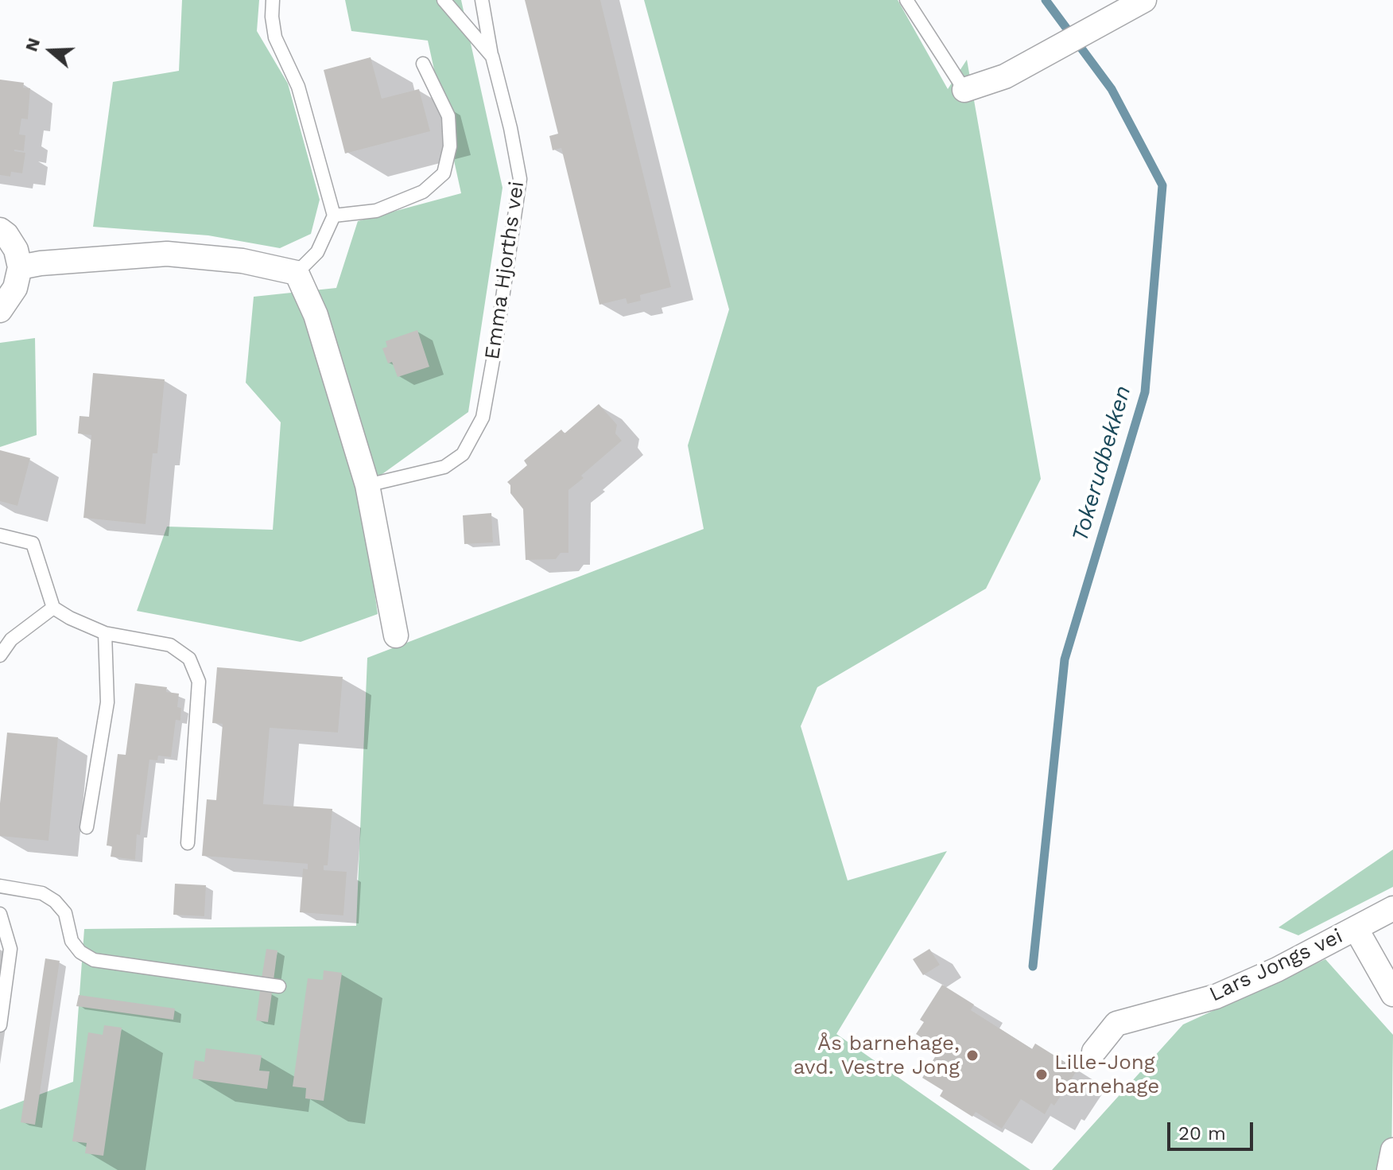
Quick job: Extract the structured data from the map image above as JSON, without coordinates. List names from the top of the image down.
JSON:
{
  "streets": {
    "street": ["Lars Jongs vei"],
    "lane": ["Emma Hjorths vei"]
  },
  "water": ["Tokerudbekken"],
  "places": ["Ås barnehage, avd. Vestre Jong", "Lille-Jong barnehage"],
  "scale_bar": "20 m",
  "north": "left"
}
